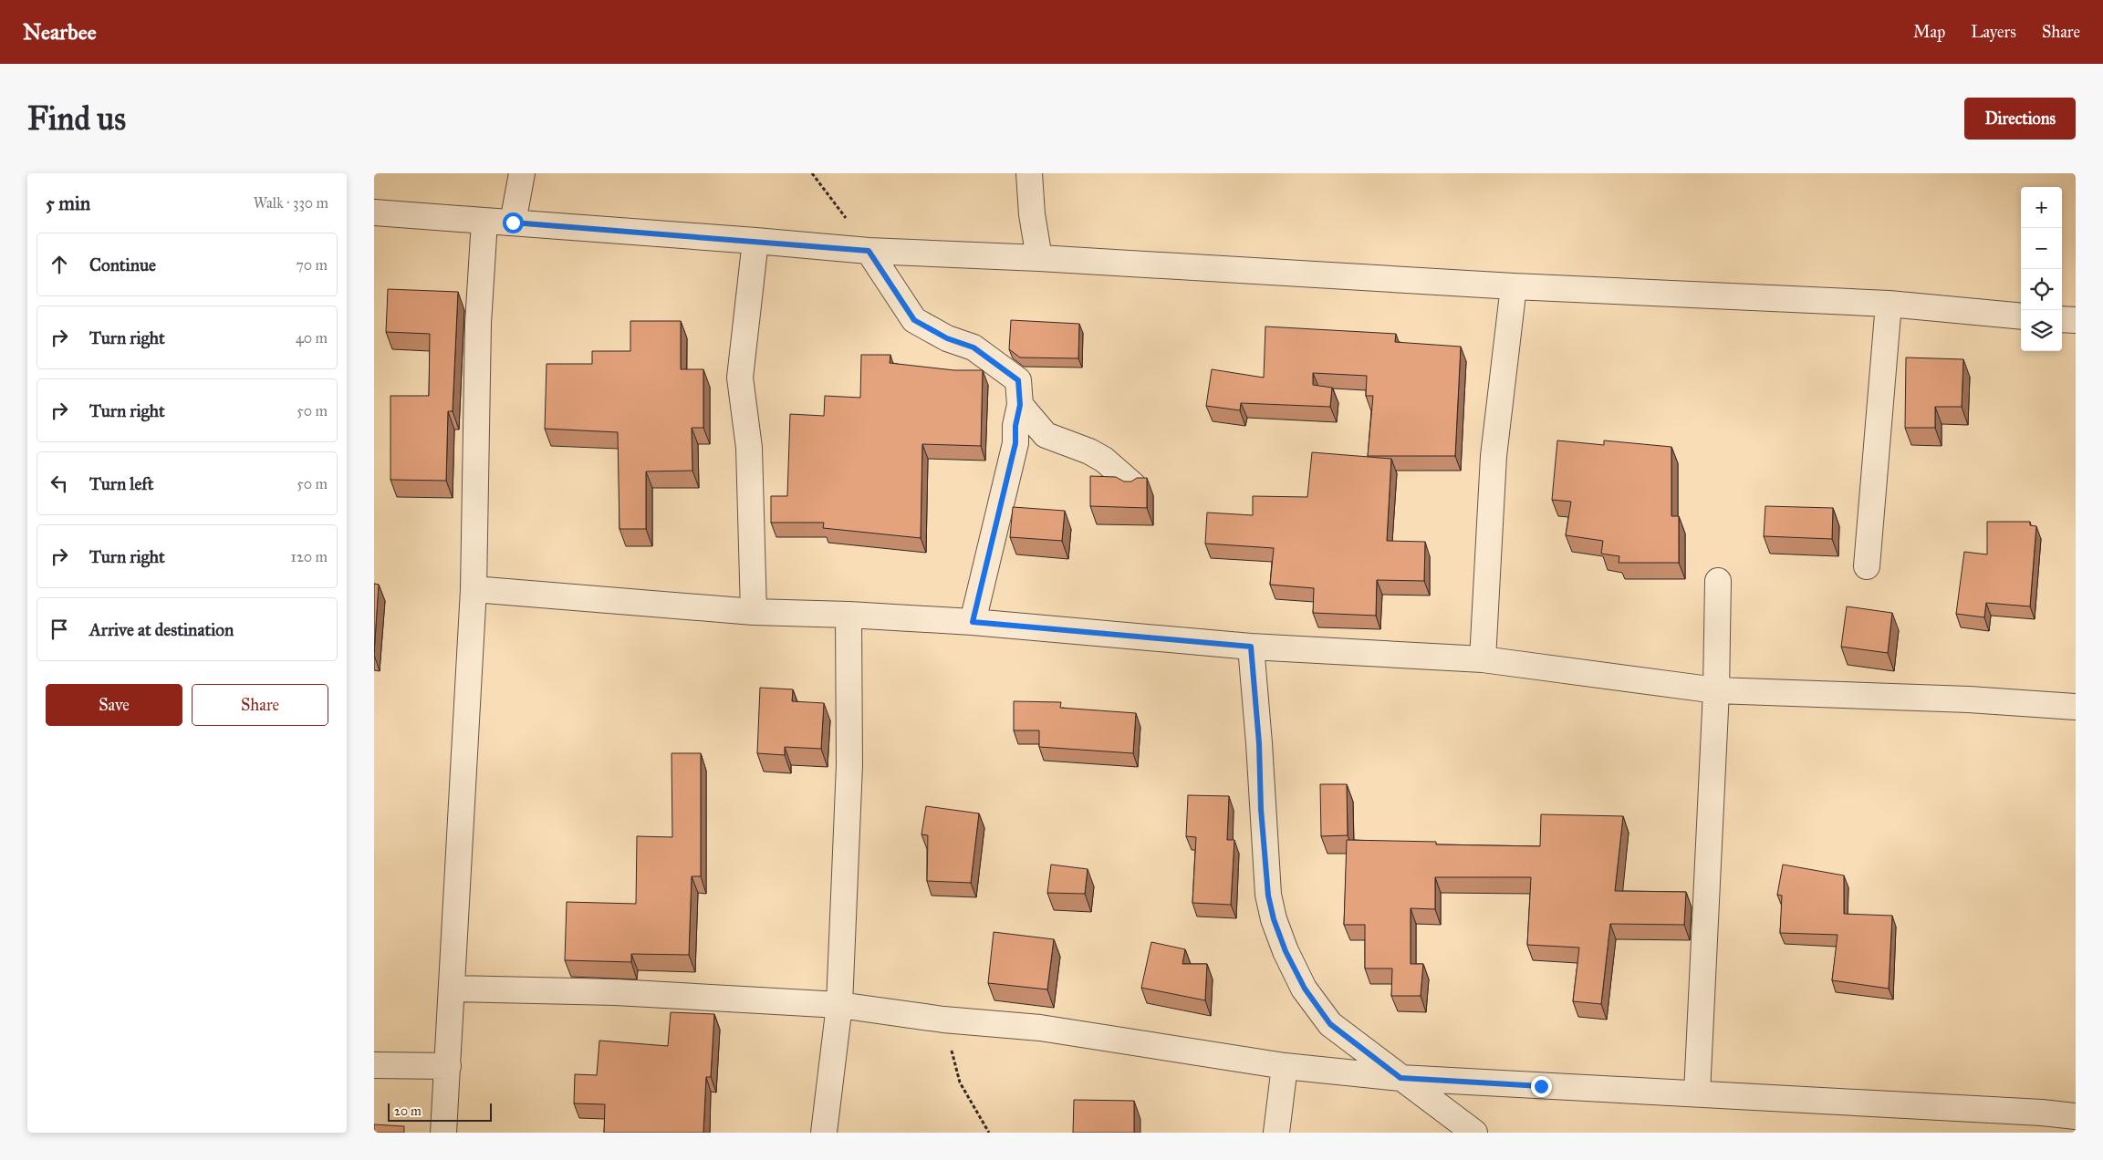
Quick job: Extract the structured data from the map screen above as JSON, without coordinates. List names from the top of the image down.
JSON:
{
  "scale_bar": "20 m",
  "page": {
    "header": "Nearbee",
    "nav": ["Map", "Layers", "Share"],
    "buttons": [
      "Directions",
      ["Save", "Share"]
    ],
    "title": "Find us",
    "heading": ["5 min", "Walk · 330 m"],
    "map_buttons": ["+", "−"],
    "list": [
      ["Continue", "70 m"],
      ["Turn right", "40 m"],
      ["Turn right", "50 m"],
      ["Turn left", "50 m"],
      ["Turn right", "120 m"],
      "Arrive at destination"
    ],
    "scale": "20 m"
  }
}
